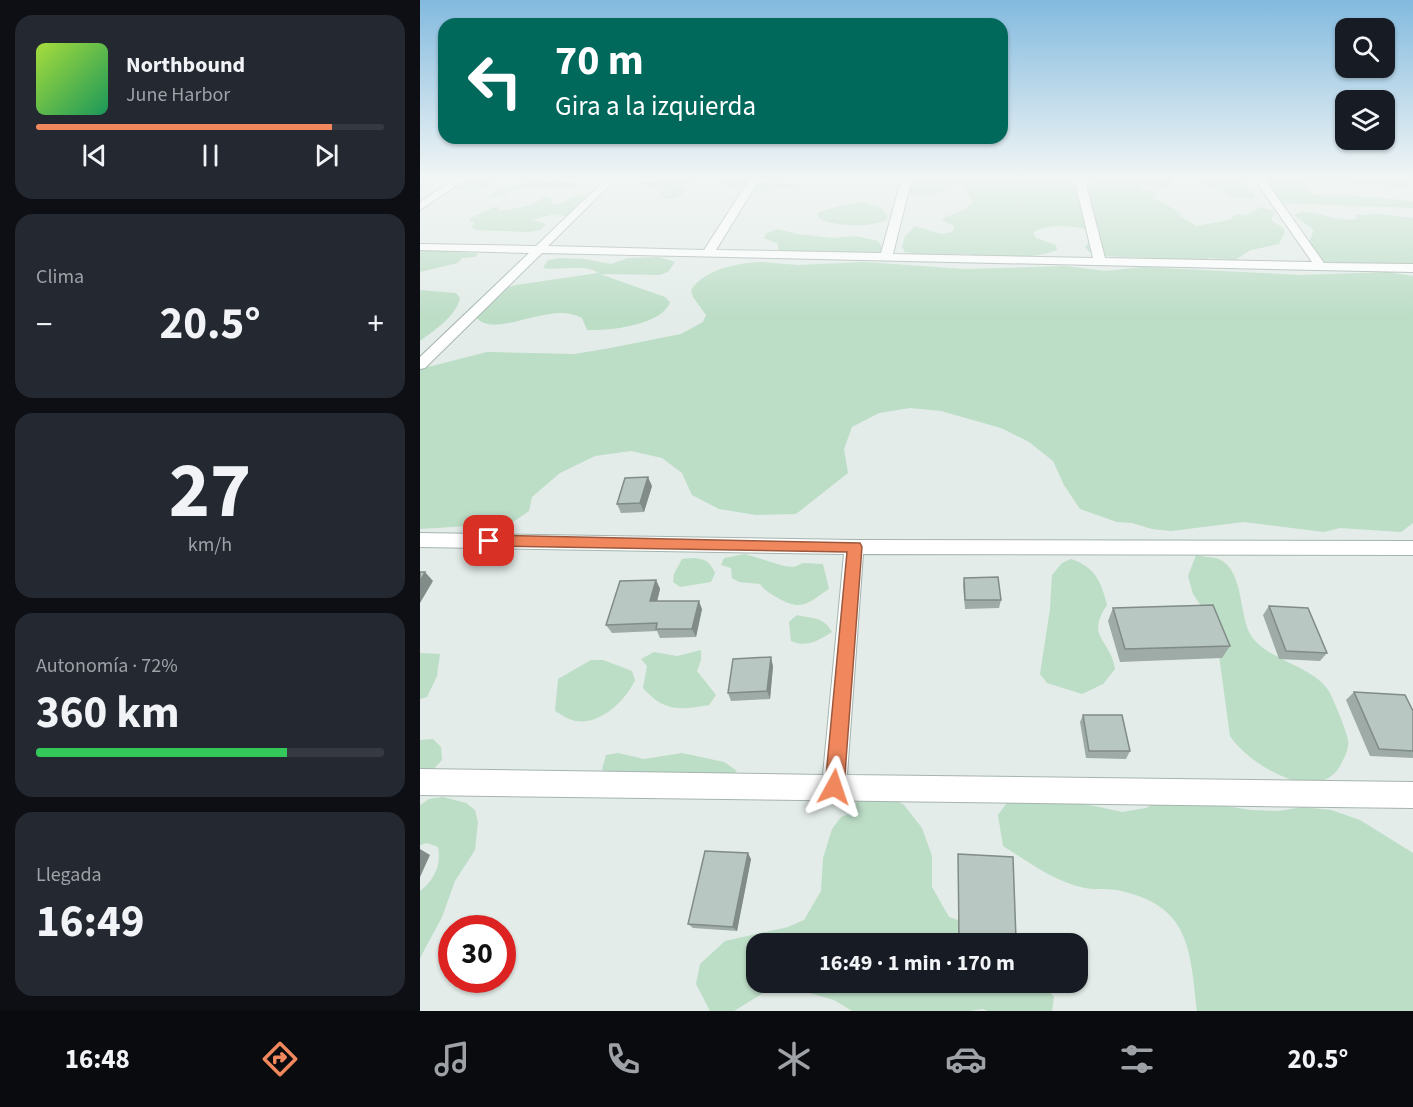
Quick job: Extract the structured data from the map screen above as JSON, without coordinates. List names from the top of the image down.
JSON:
{
  "page": {
    "turn": ["70 m", "Gira a la izquierda"],
    "song": ["Northbound", "June Harbor"],
    "tile": [
      "Clima",
      ["27", "km/h"],
      ["Autonomía · 72%", "360 km"],
      ["Llegada", "16:49"]
    ],
    "heat": ["−", "20.5°", "+"],
    "limit": "30",
    "trip": "16:49 · 1 min · 170 m",
    "tabs": ["16:48", "20.5°"]
  }
}
